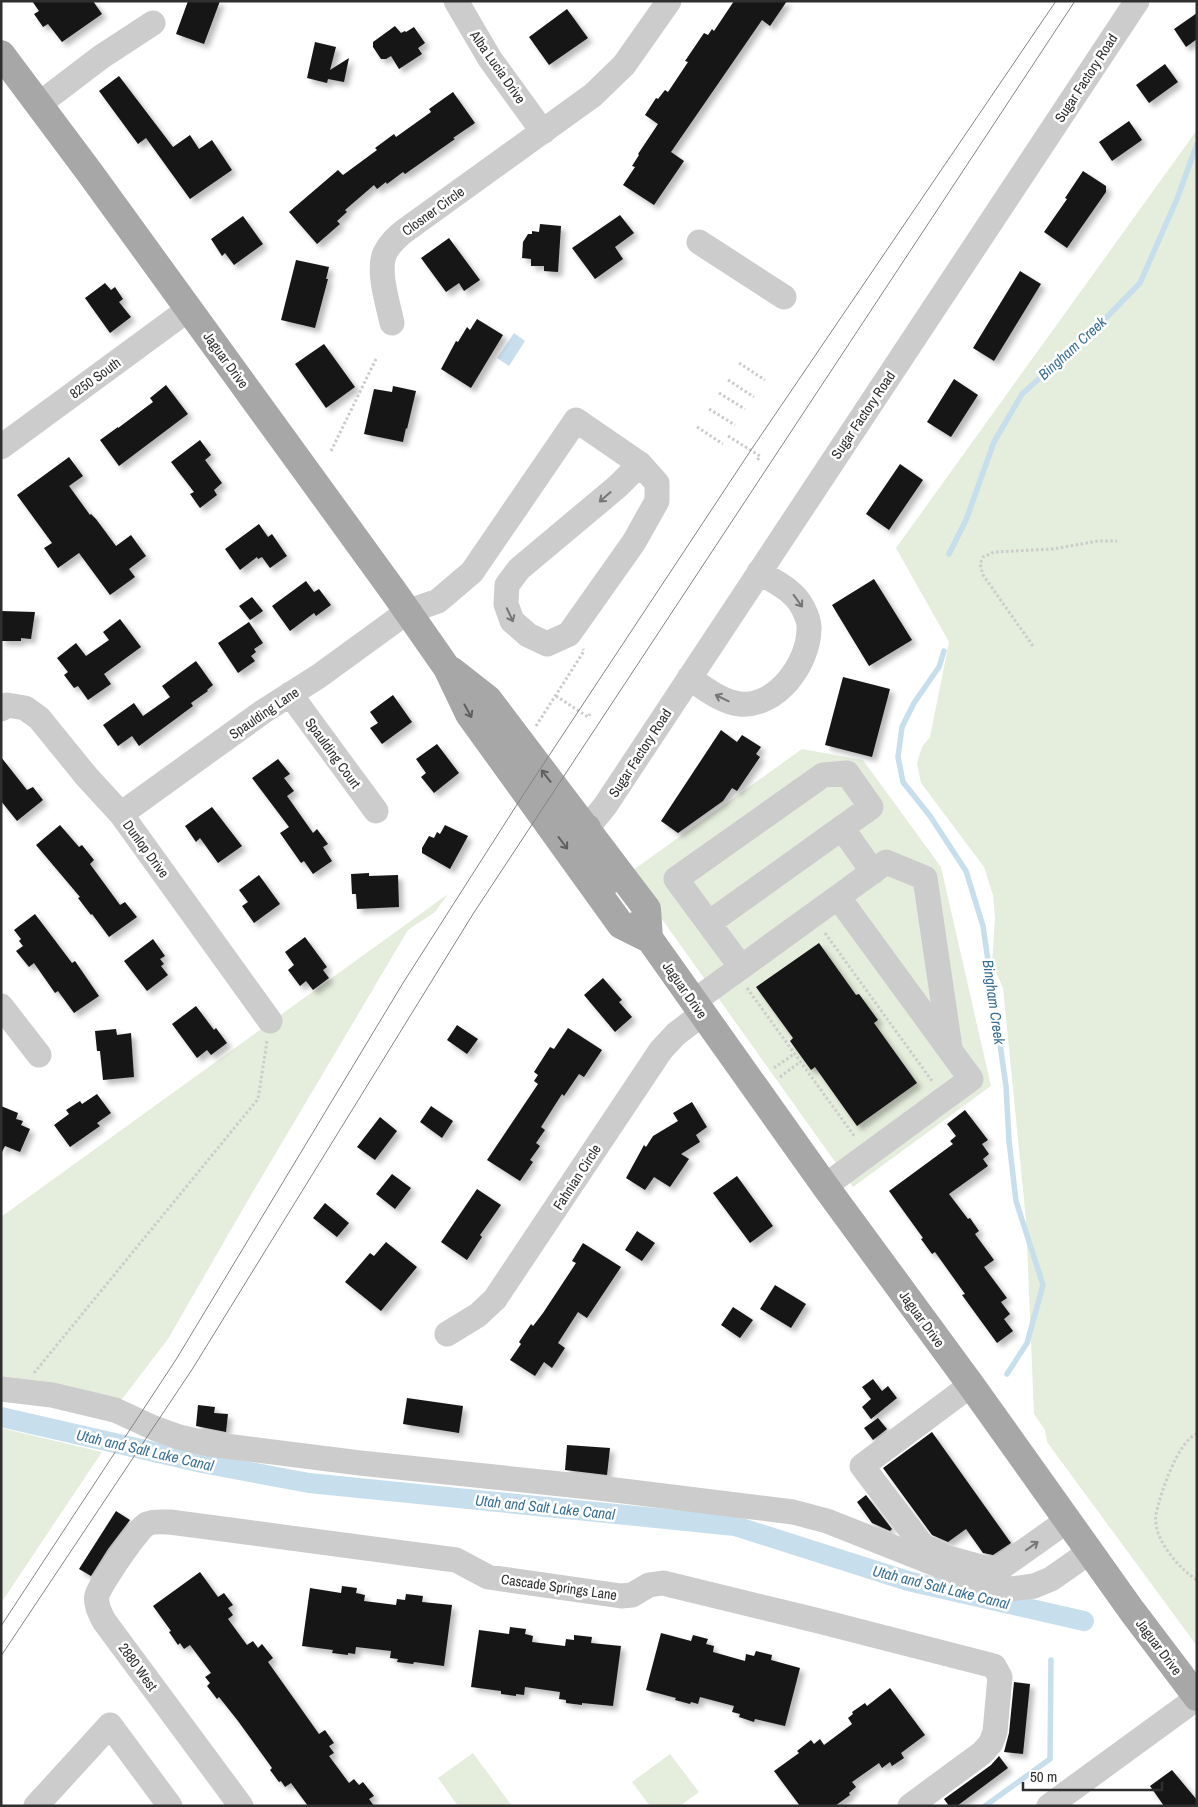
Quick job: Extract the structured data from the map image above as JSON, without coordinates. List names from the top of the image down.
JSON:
{
  "streets": {
    "main road": ["Jaguar Drive"],
    "street": [
      "Alba Lucia Drive",
      "Sugar Factory Road",
      "Closner Circle",
      "8250 South",
      "Spaulding Lane",
      "Spaulding Court",
      "Dunlop Drive",
      "Fahnian Circle",
      "Cascade Springs Lane",
      "2880 West"
    ]
  },
  "crossings": [
    ["Alba Lucia Drive", "Closner Circle"],
    ["Sugar Factory Road", "Jaguar Drive"],
    ["Jaguar Drive", "8250 South"],
    ["Jaguar Drive", "Spaulding Lane"],
    ["Jaguar Drive", "Fahnian Circle"],
    ["Spaulding Lane", "Spaulding Court"],
    ["Spaulding Lane", "Dunlop Drive"],
    ["Cascade Springs Lane", "2880 West"]
  ],
  "water": ["Bingham Creek", "Utah and Salt Lake Canal"],
  "scale_bar": "50 m"
}
